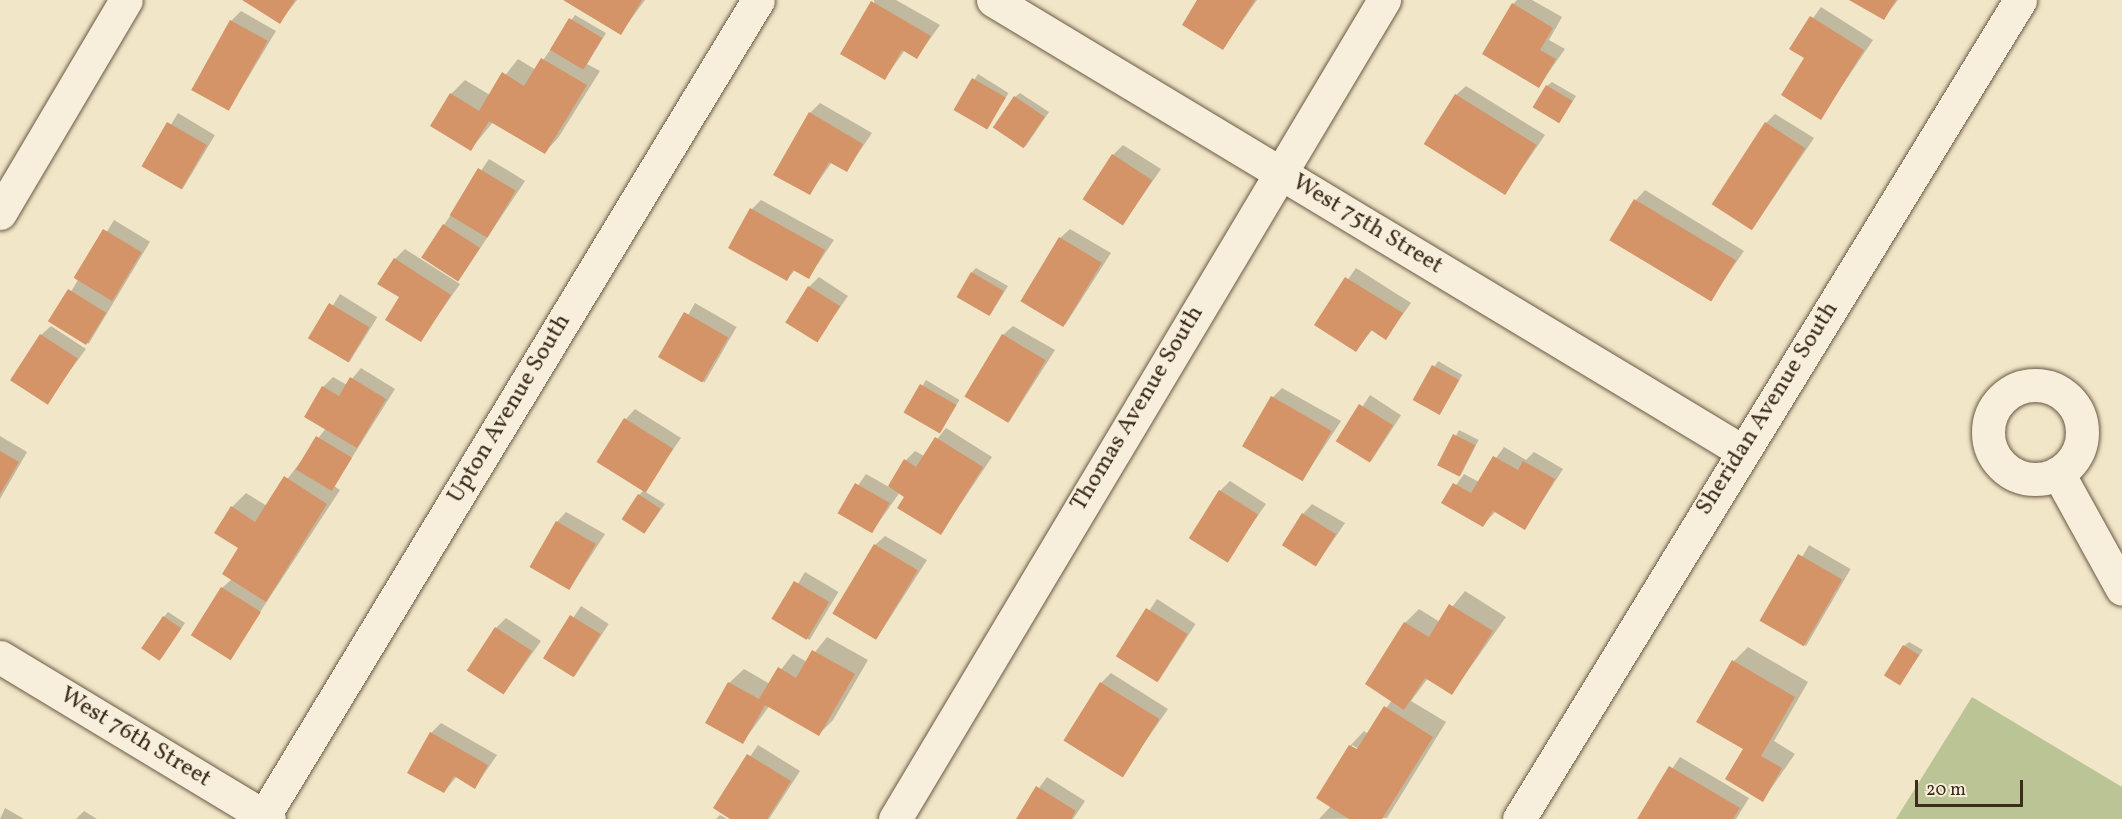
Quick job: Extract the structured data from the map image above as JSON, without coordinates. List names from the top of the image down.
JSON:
{
  "streets": {
    "street": [
      "West 75th Street",
      "Upton Avenue South",
      "Thomas Avenue South",
      "Sheridan Avenue South",
      "West 76th Street"
    ]
  },
  "crossings": [
    ["West 75th Street", "Thomas Avenue South"],
    ["West 75th Street", "Sheridan Avenue South"],
    ["Upton Avenue South", "West 76th Street"]
  ],
  "scale_bar": "20 m"
}
